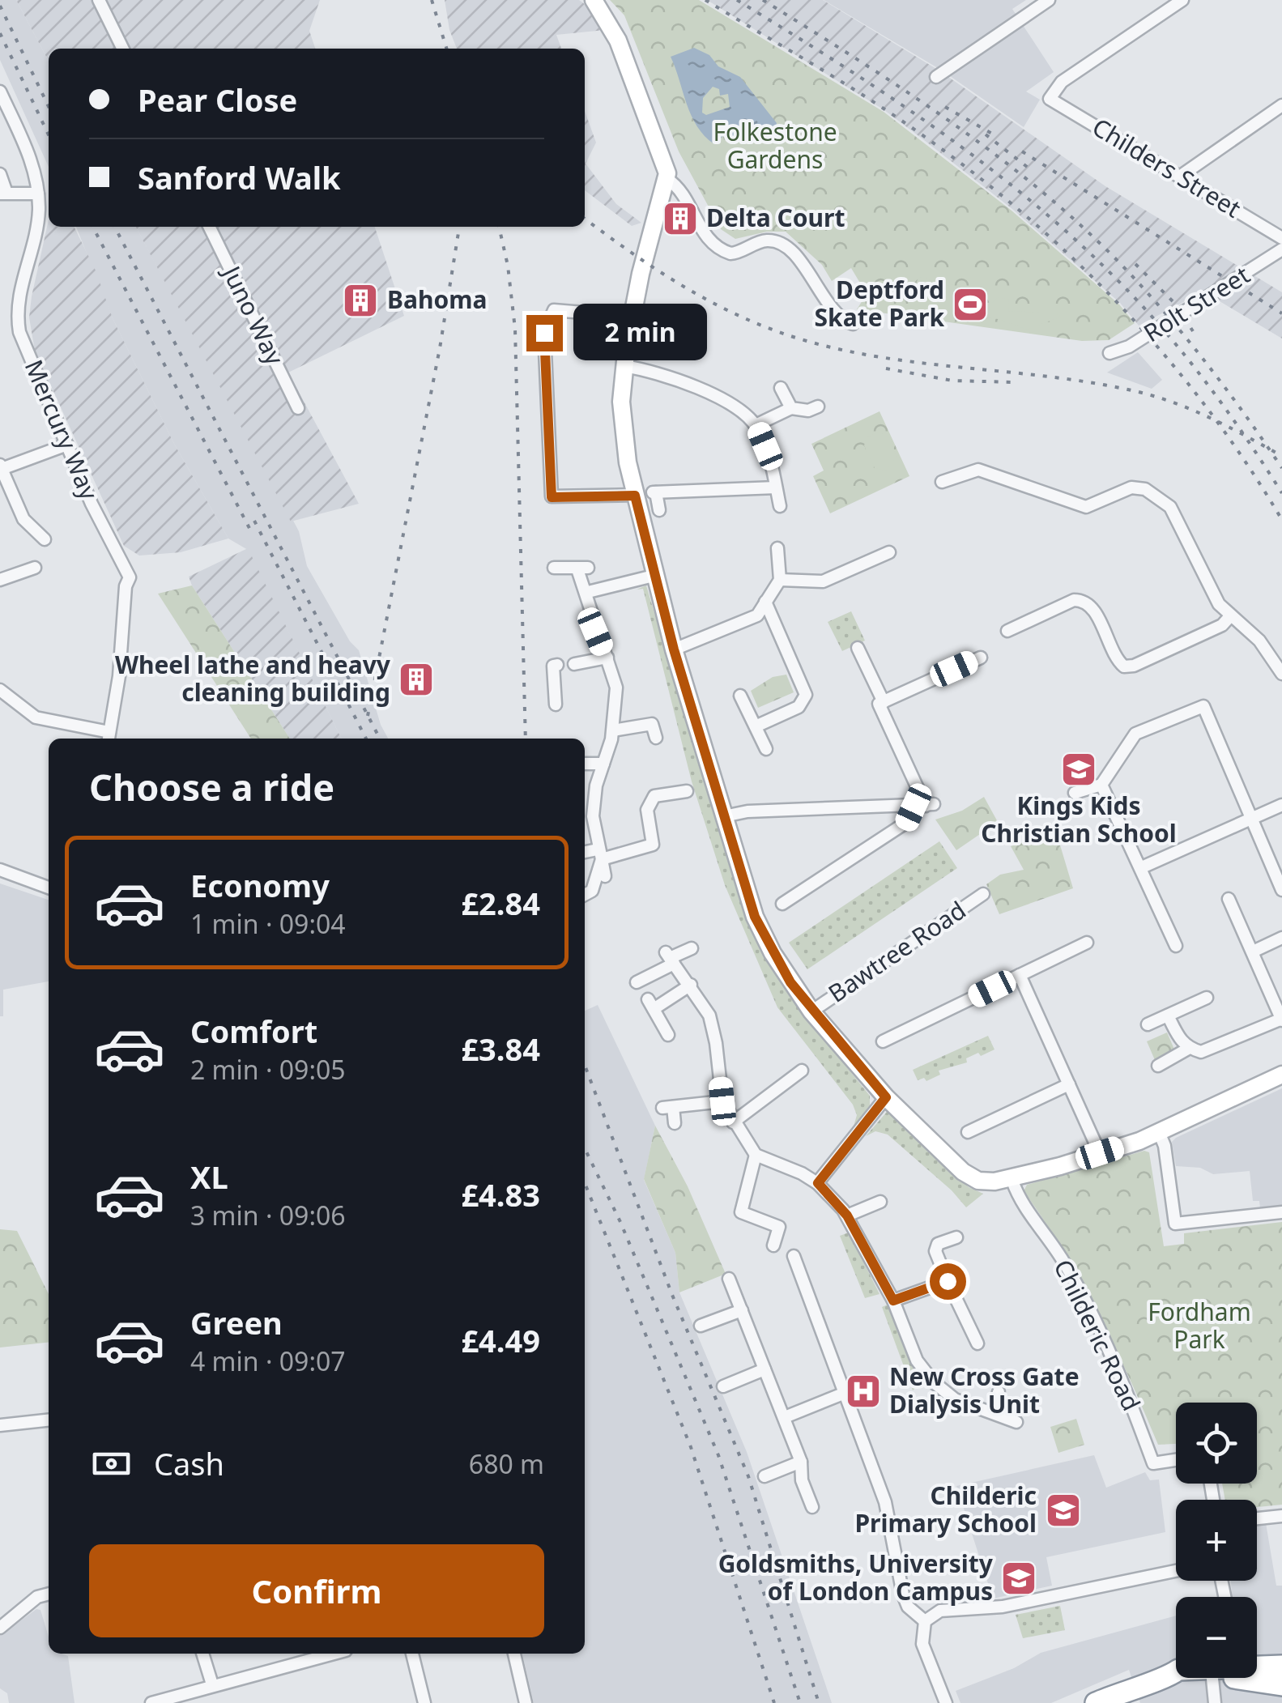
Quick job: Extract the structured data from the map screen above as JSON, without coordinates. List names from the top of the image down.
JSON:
{
  "streets": {
    "street": [
      "Childers Street",
      "Rolt Street",
      "Juno Way",
      "Mercury Way",
      "Bawtree Road",
      "Childeric Road"
    ]
  },
  "parks": ["Folkestone Gardens", "Fordham Park"],
  "places": {
    "building": ["Delta Court", "Bahoma", "Wheel lathe and heavy cleaning building"],
    "sports": ["Deptford Skate Park"],
    "school or university": ["Kings Kids Christian School", "Childeric Primary School", "Goldsmiths, University of London Campus"],
    "hospital": ["New Cross Gate Dialysis Unit"]
  },
  "page": {
    "banner": ["Pear Close", "Sanford Walk"],
    "bubble": "2 min",
    "heading": "Choose a ride",
    "list": [
      {
        "name": "Economy",
        "note": "1 min · 09:04",
        "value": "£2.84"
      },
      {
        "name": "Comfort",
        "note": "2 min · 09:05",
        "value": "£3.84"
      },
      {
        "name": "XL",
        "note": "3 min · 09:06",
        "value": "£4.83"
      },
      {
        "name": "Green",
        "note": "4 min · 09:07",
        "value": "£4.49"
      }
    ],
    "map_buttons": ["+", "−"],
    "pay": ["Cash", "680 m"],
    "buttons": "Confirm"
  }
}
